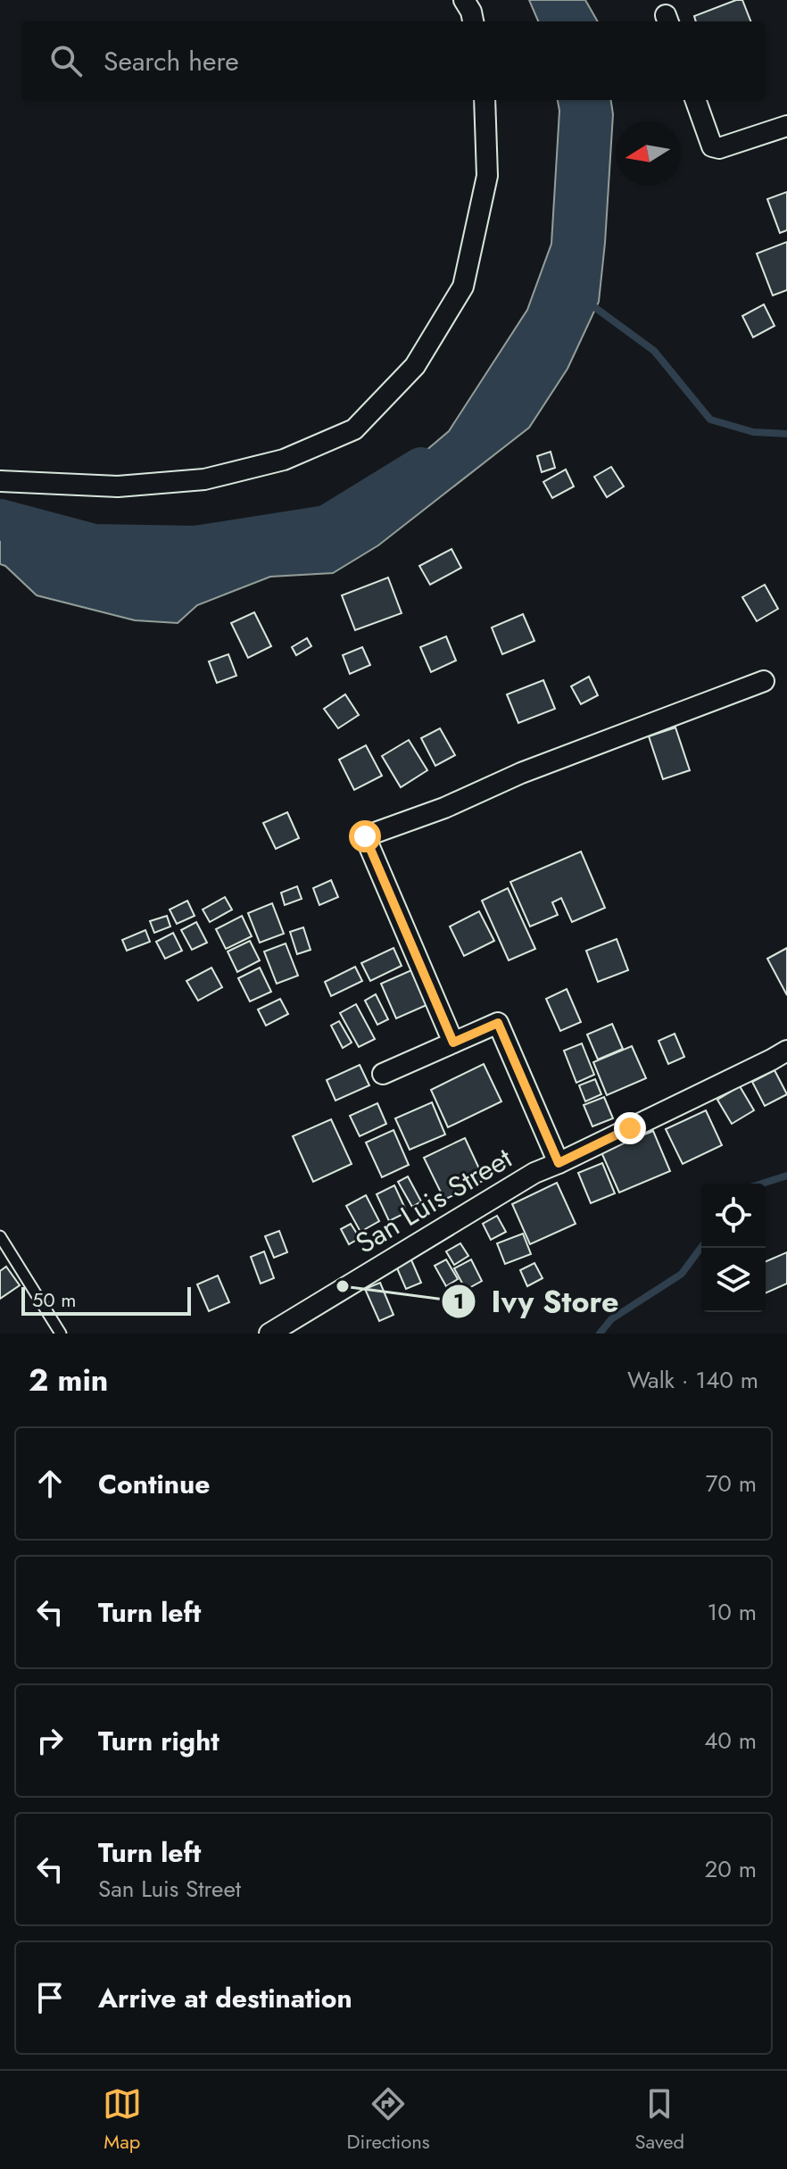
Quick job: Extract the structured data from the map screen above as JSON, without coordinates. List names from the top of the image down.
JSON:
{
  "streets": {
    "street": ["San Luis Street"]
  },
  "places": ["Ivy Store"],
  "scale_bar": "50 m",
  "north": "left",
  "page": {
    "search": "Search here",
    "scale": "50 m",
    "heading": ["2 min", "Walk · 140 m"],
    "list": [
      ["Continue", "70 m"],
      ["Turn left", "10 m"],
      ["Turn right", "40 m"],
      ["Turn left", "San Luis Street", "20 m"],
      "Arrive at destination"
    ],
    "nav": ["Map", "Directions", "Saved"]
  }
}
